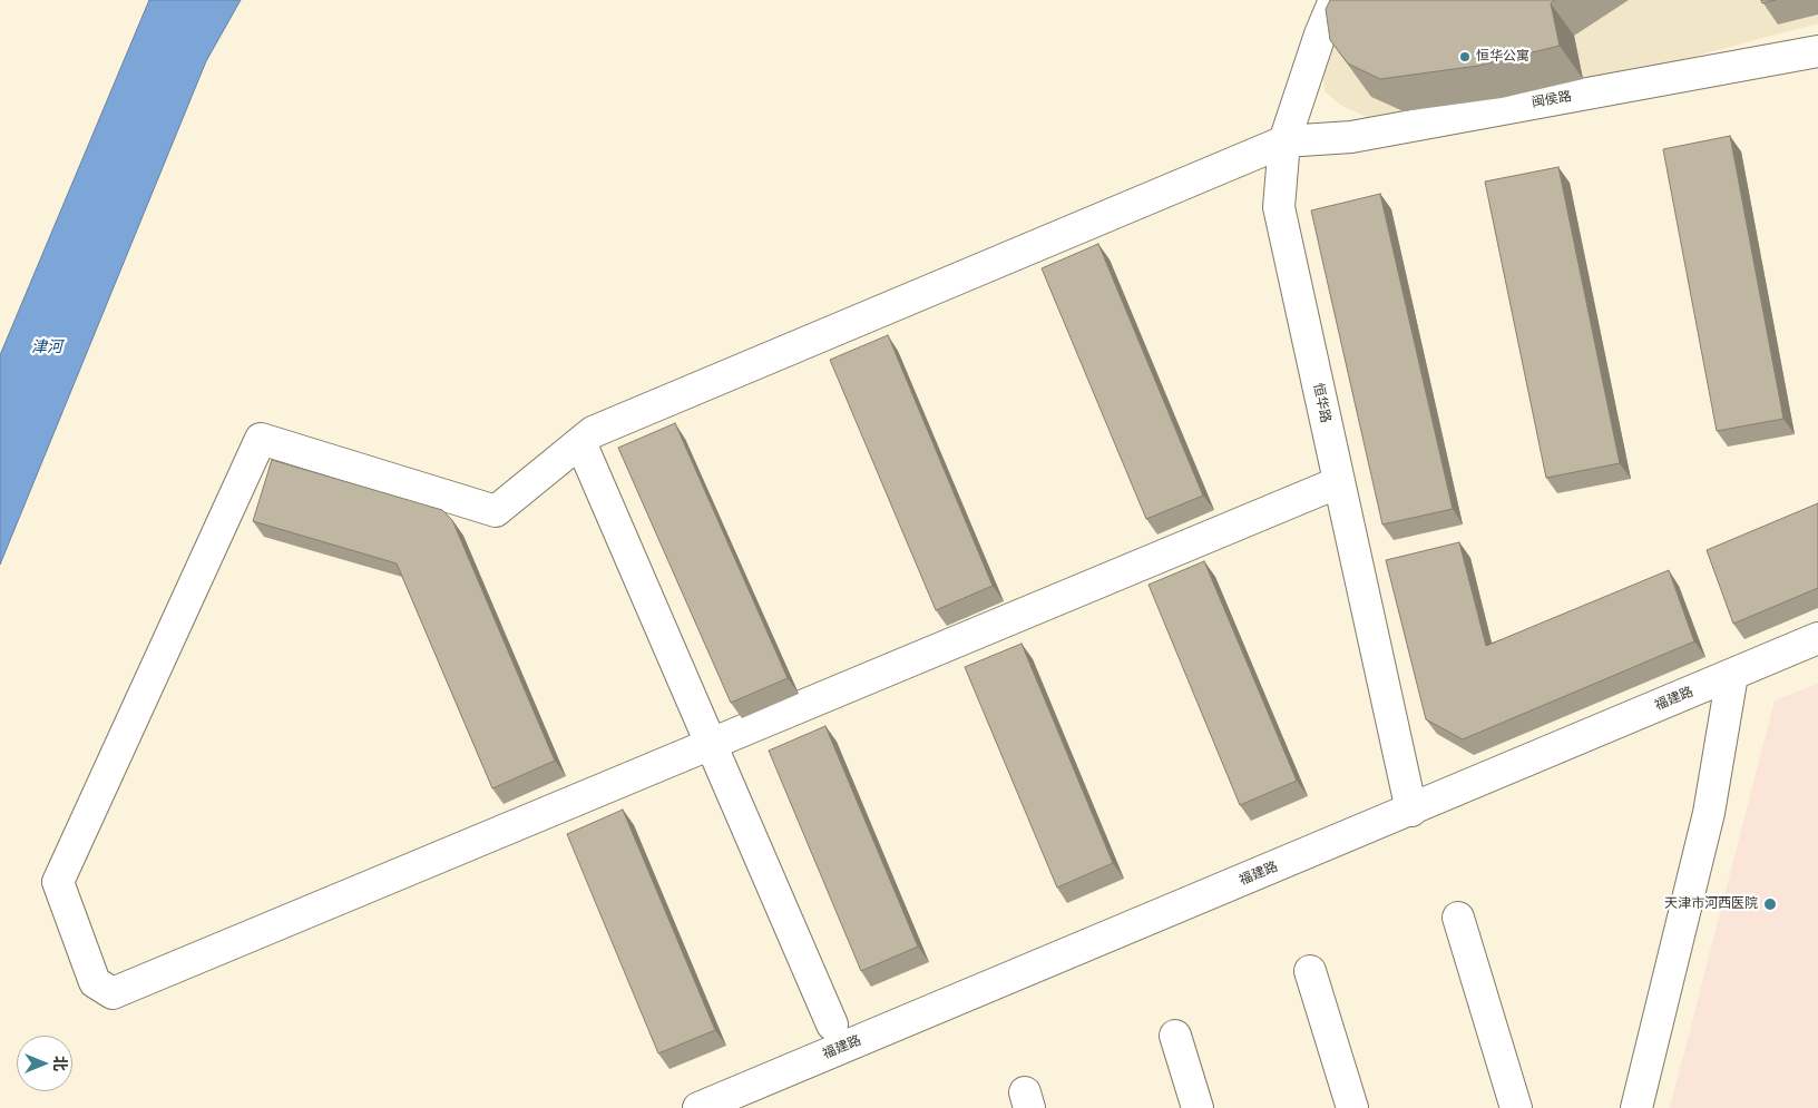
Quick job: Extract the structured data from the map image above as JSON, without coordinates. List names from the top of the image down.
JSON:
{
  "streets": {
    "street": ["闽侯路", "恒华路", "福建路"]
  },
  "crossings": [
    ["闽侯路", "恒华路"],
    ["恒华路", "福建路"]
  ],
  "water": ["津河"],
  "places": ["恒华公寓", "天津市河西医院"],
  "north": "right"
}
